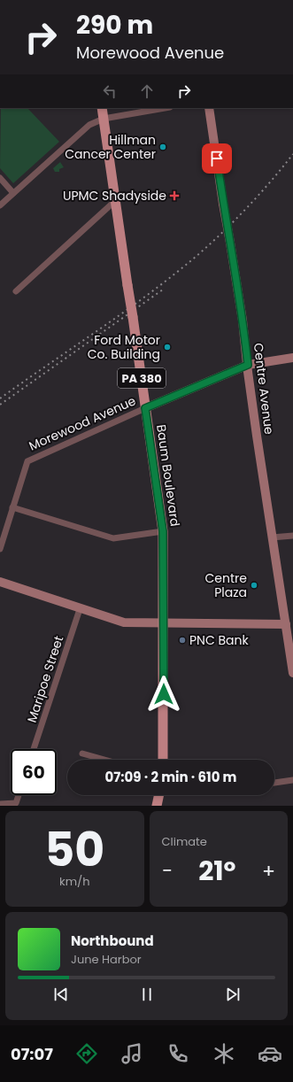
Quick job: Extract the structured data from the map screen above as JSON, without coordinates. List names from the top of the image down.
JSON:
{
  "streets": {
    "main road": [
      "PA 380",
      "Centre Avenue",
      "Morewood Avenue",
      "Baum Boulevard"
    ],
    "street": ["Maripoe Street"]
  },
  "crossings": [
    ["Centre Avenue", "Morewood Avenue"],
    ["Morewood Avenue", "Baum Boulevard"]
  ],
  "places": {
    "other": [
      "Hillman Cancer Center",
      "Ford Motor Co. Building",
      "Centre Plaza",
      "PNC Bank"
    ],
    "health": ["UPMC Shadyside"]
  },
  "page": {
    "turn": ["290 m", "Morewood Avenue"],
    "limit": "60",
    "trip": "07:09 · 2 min · 610 m",
    "tile": [
      ["50", "km/h"],
      "Climate"
    ],
    "heat": ["−", "21°", "+"],
    "song": ["Northbound", "June Harbor"],
    "tabs": "07:07"
  }
}
